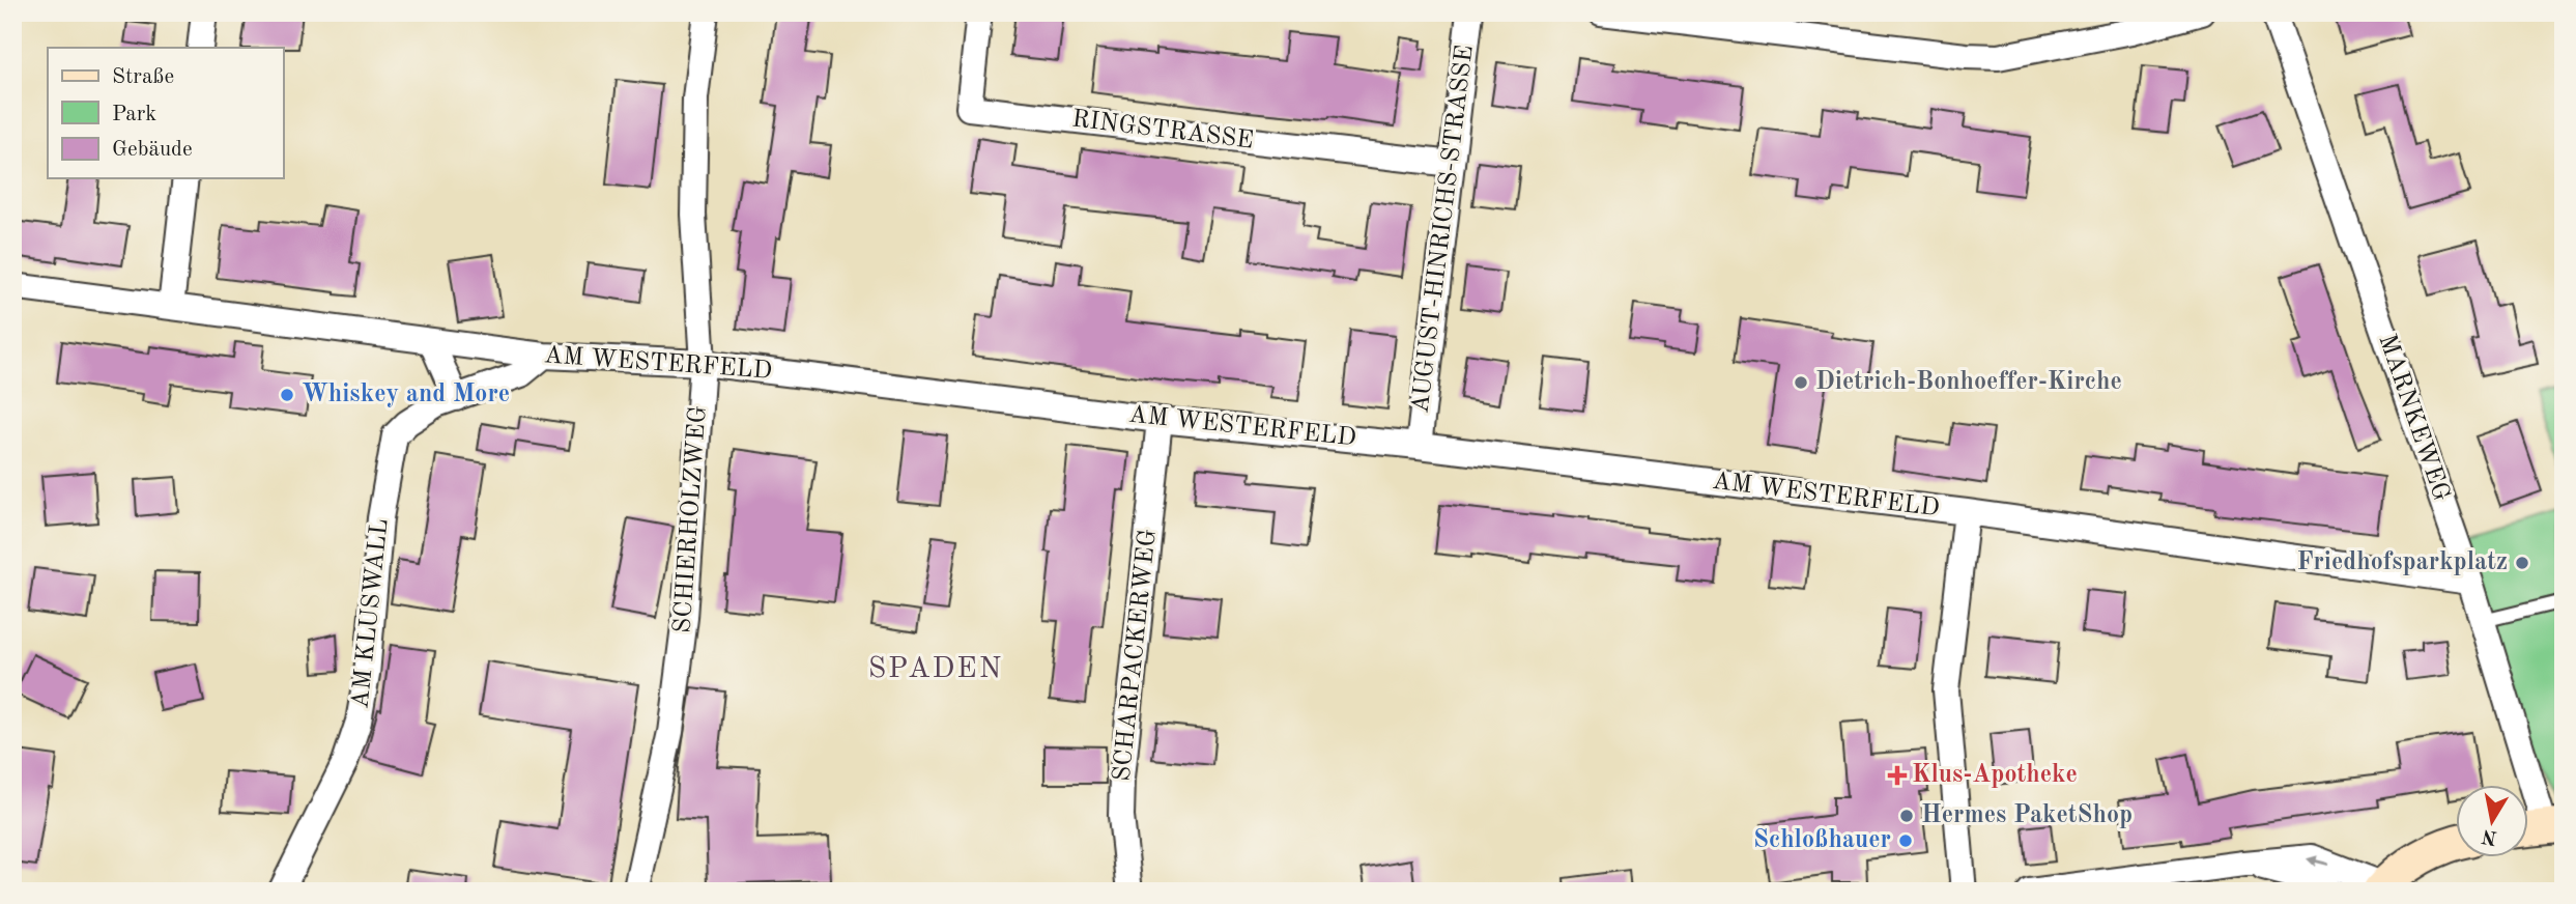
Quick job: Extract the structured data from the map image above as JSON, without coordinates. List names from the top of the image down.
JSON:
{
  "streets": {
    "street": [
      "RINGSTRASSE",
      "AUGUST-HINRICHS-STRASSE",
      "AM WESTERFELD",
      "MARNKEWEG",
      "SCHIERHOLZWEG",
      "AM KLUSWALL",
      "SCHARPACKERWEG"
    ]
  },
  "crossings": [
    ["RINGSTRASSE", "AUGUST-HINRICHS-STRASSE"],
    ["AUGUST-HINRICHS-STRASSE", "AM WESTERFELD"],
    ["AM WESTERFELD", "MARNKEWEG"],
    ["AM WESTERFELD", "SCHIERHOLZWEG"],
    ["AM WESTERFELD", "AM KLUSWALL"],
    ["AM WESTERFELD", "SCHARPACKERWEG"]
  ],
  "districts": ["SPADEN"],
  "places": {
    "other": [
      "Dietrich-Bonhoeffer-Kirche",
      "Whiskey and More",
      "Friedhofsparkplatz",
      "Hermes PaketShop",
      "Schloßhauer"
    ],
    "health": ["Klus-Apotheke"]
  },
  "legend": ["Straße", "Park", "Gebäude"],
  "north": "bottom"
}
